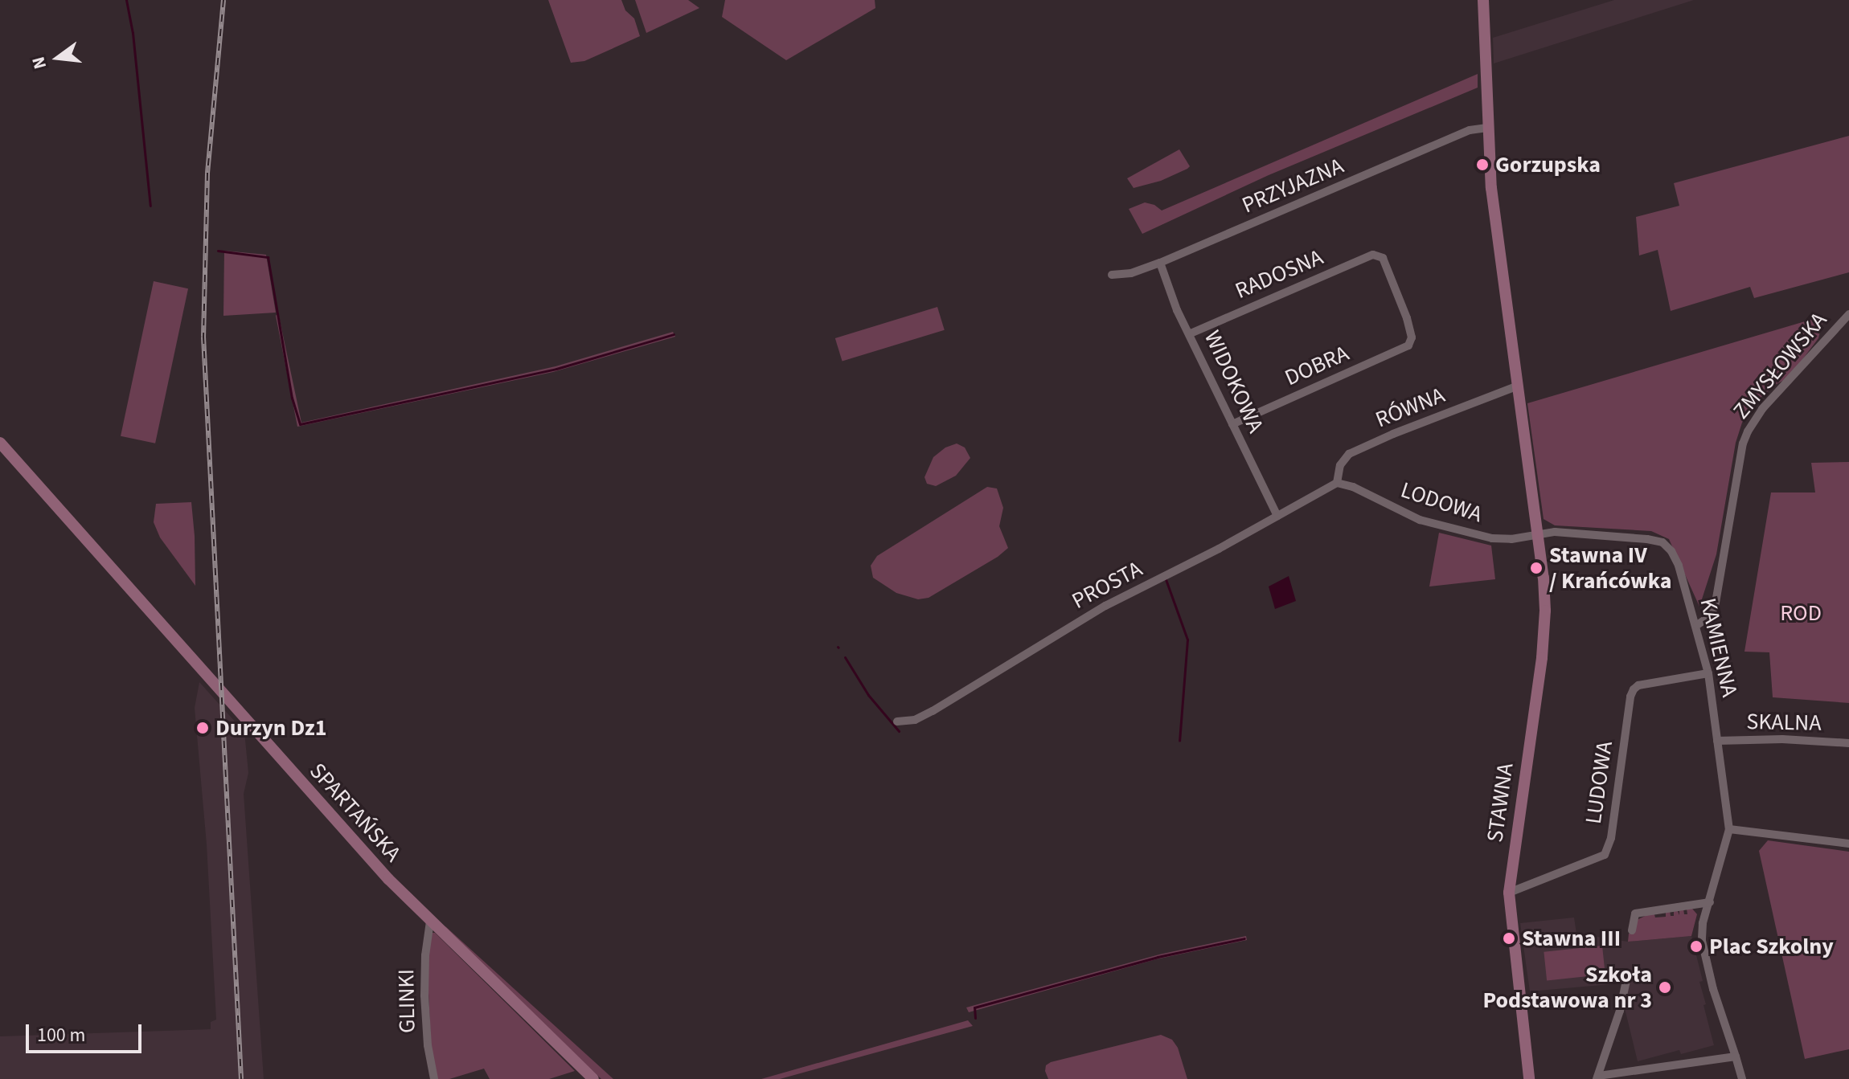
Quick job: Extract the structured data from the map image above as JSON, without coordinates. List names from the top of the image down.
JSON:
{
  "streets": {
    "street": [
      "PRZYJAZNA",
      "RADOSNA",
      "DOBRA",
      "ZMYSŁOWSKA",
      "WIDOKOWA",
      "RÓWNA",
      "LODOWA",
      "PROSTA",
      "KAMIENNA",
      "SKALNA",
      "LUDOWA",
      "STAWNA",
      "SPARTAŃSKA",
      "GLINKI"
    ]
  },
  "crossings": [
    ["PRZYJAZNA", "WIDOKOWA"],
    ["RADOSNA", "DOBRA"],
    ["RADOSNA", "WIDOKOWA"],
    ["DOBRA", "WIDOKOWA"],
    ["ZMYSŁOWSKA", "KAMIENNA"],
    ["WIDOKOWA", "PROSTA"],
    ["RÓWNA", "LODOWA"],
    ["RÓWNA", "PROSTA"],
    ["LODOWA", "PROSTA"],
    ["LODOWA", "KAMIENNA"],
    ["LODOWA", "STAWNA"],
    ["KAMIENNA", "SKALNA"],
    ["KAMIENNA", "LUDOWA"],
    ["KAMIENNA", "STAWNA"],
    ["LUDOWA", "STAWNA"],
    ["SPARTAŃSKA", "GLINKI"]
  ],
  "parks": ["ROD"],
  "places": [
    "Gorzupska",
    "Stawna IV / Krańcówka",
    "Durzyn Dz1",
    "Stawna III",
    "Plac Szkolny",
    "Szkoła Podstawowa nr 3"
  ],
  "scale_bar": "100 m",
  "north": "left"
}
